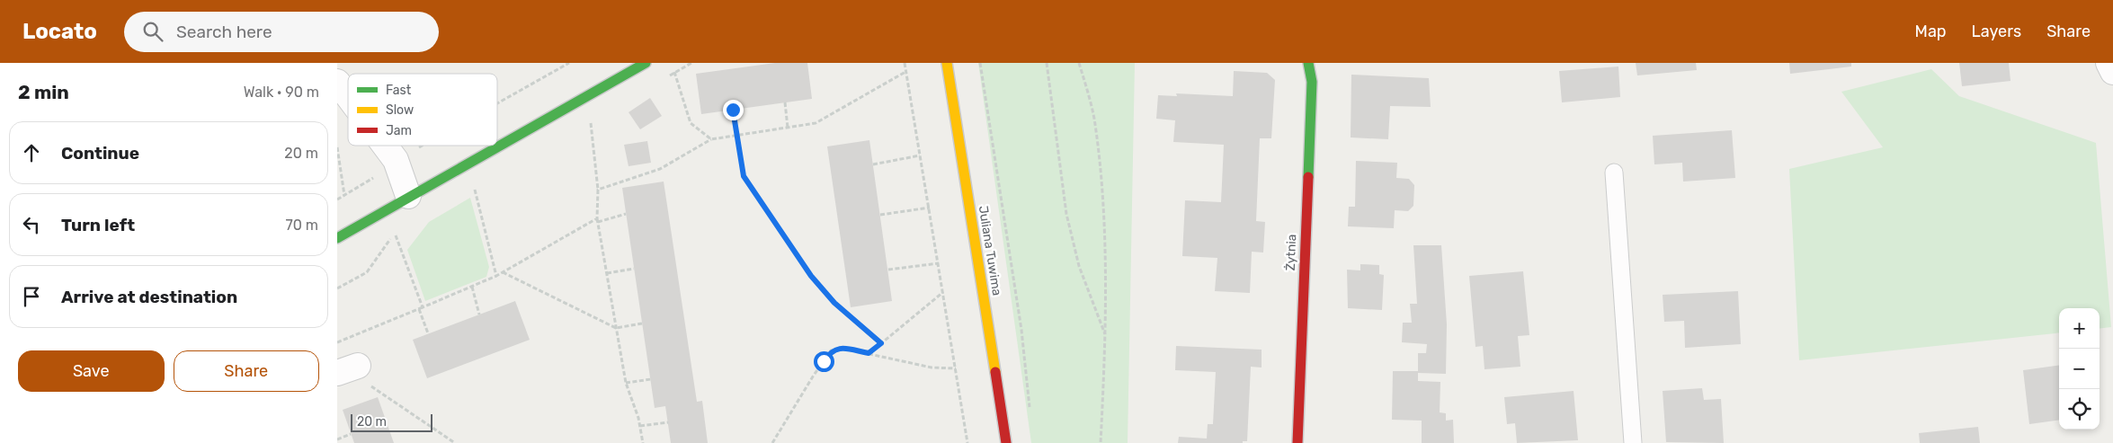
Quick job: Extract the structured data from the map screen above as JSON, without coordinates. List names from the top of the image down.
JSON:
{
  "streets": {
    "street": ["Juliana Tuwima", "Żytnia"]
  },
  "legend": ["Fast", "Slow", "Jam"],
  "scale_bar": "20 m",
  "page": {
    "header": "Locato",
    "search": "Search here",
    "nav": ["Map", "Layers", "Share"],
    "heading": ["2 min", "Walk · 90 m"],
    "list": [
      ["Continue", "20 m"],
      ["Turn left", "70 m"],
      "Arrive at destination"
    ],
    "map_buttons": ["+", "−"],
    "buttons": ["Save", "Share"],
    "scale": "20 m"
  }
}
